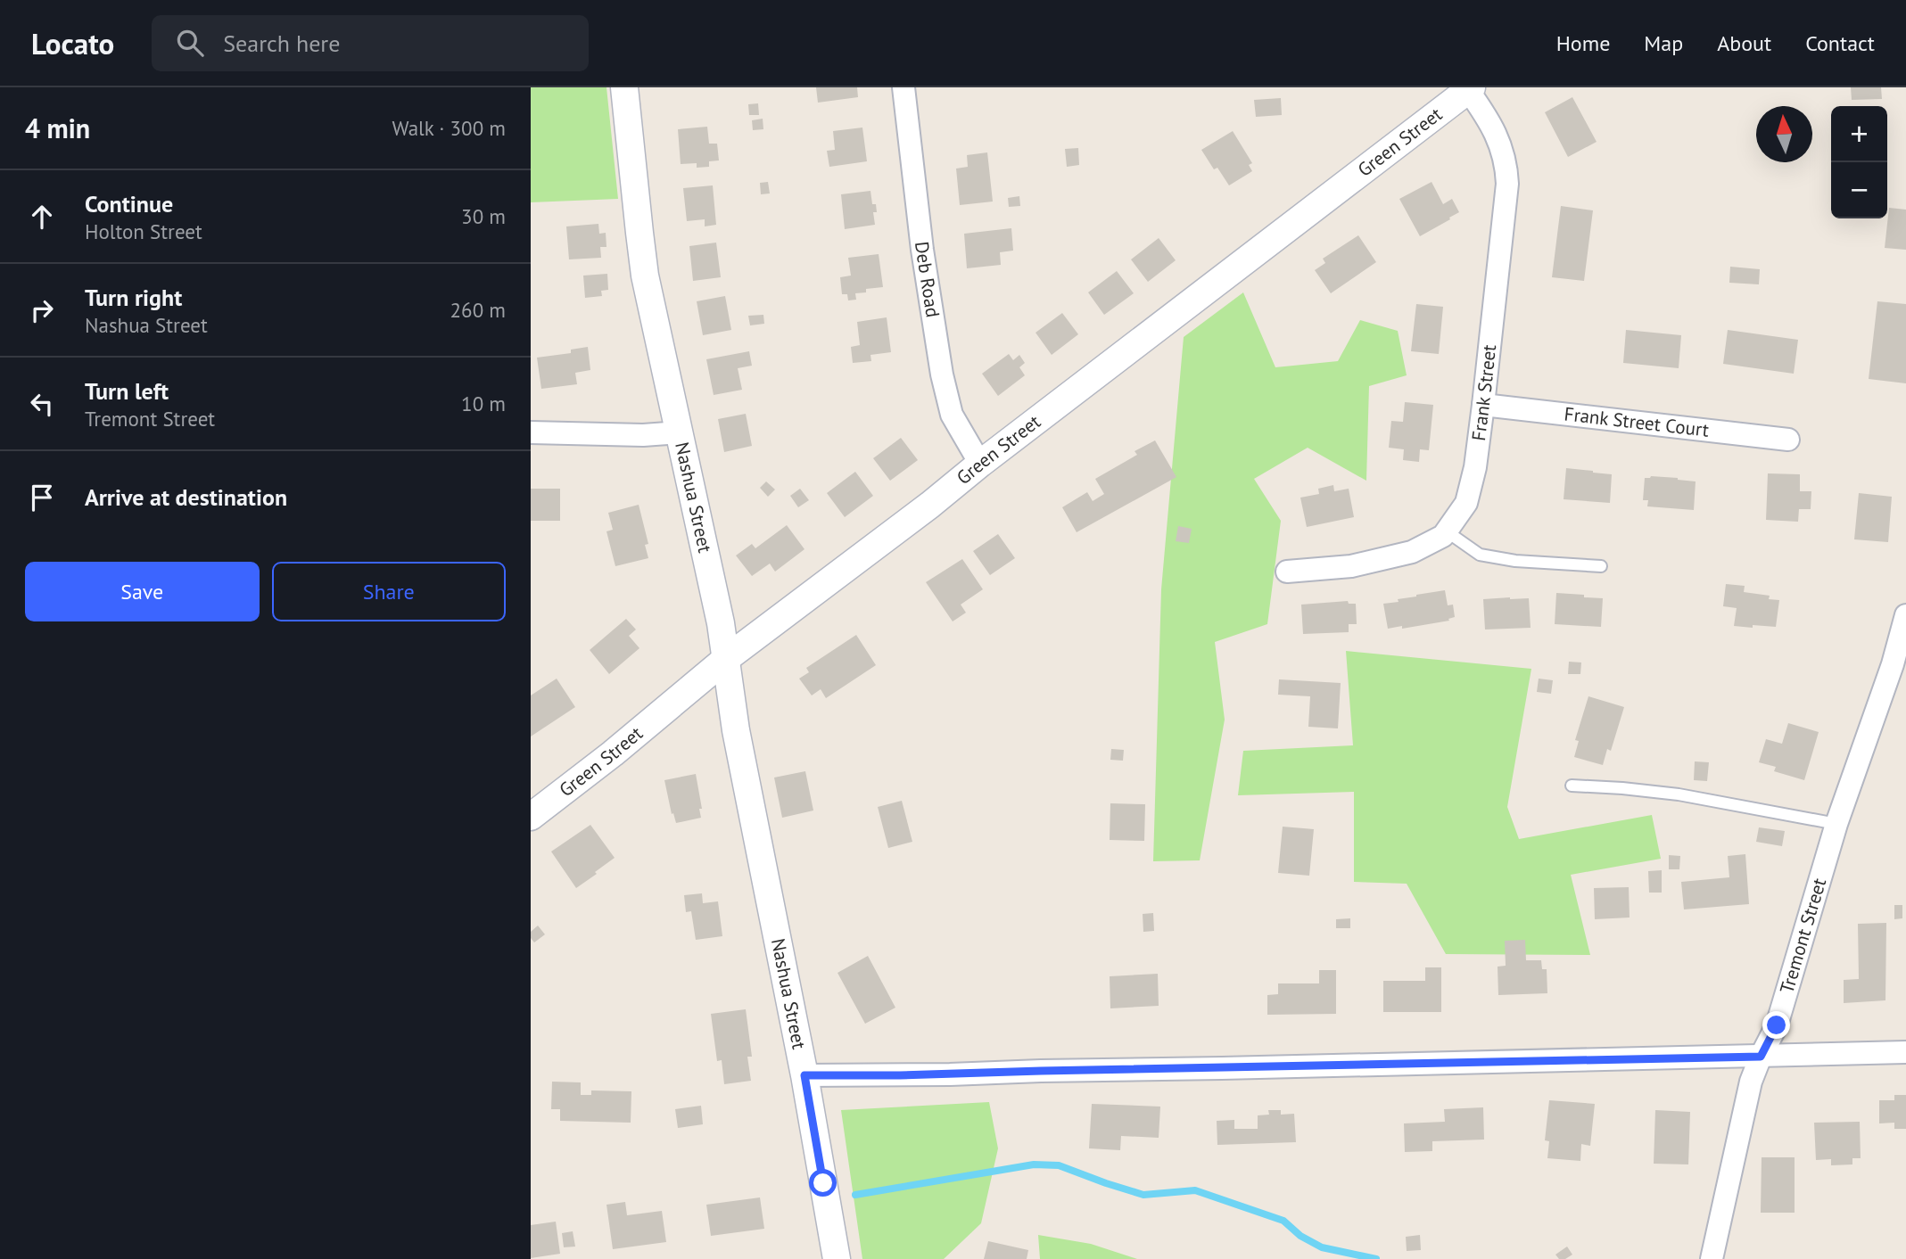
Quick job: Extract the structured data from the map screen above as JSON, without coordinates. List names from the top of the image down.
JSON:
{
  "streets": {
    "street": [
      "Green Street",
      "Deb Road",
      "Frank Street",
      "Frank Street Court",
      "Nashua Street",
      "Tremont Street"
    ]
  },
  "crossings": [
    ["Green Street", "Deb Road"],
    ["Green Street", "Frank Street"],
    ["Green Street", "Nashua Street"],
    ["Frank Street", "Frank Street Court"],
    ["Nashua Street", "Tremont Street"]
  ],
  "north": "top",
  "page": {
    "header": "Locato",
    "search": "Search here",
    "nav": [
      "Home",
      "Map",
      "About",
      "Contact"
    ],
    "heading": ["4 min", "Walk · 300 m"],
    "map_buttons": ["+", "−"],
    "list": [
      ["Continue", "Holton Street", "30 m"],
      ["Turn right", "Nashua Street", "260 m"],
      ["Turn left", "Tremont Street", "10 m"],
      "Arrive at destination"
    ],
    "buttons": ["Save", "Share"]
  }
}
